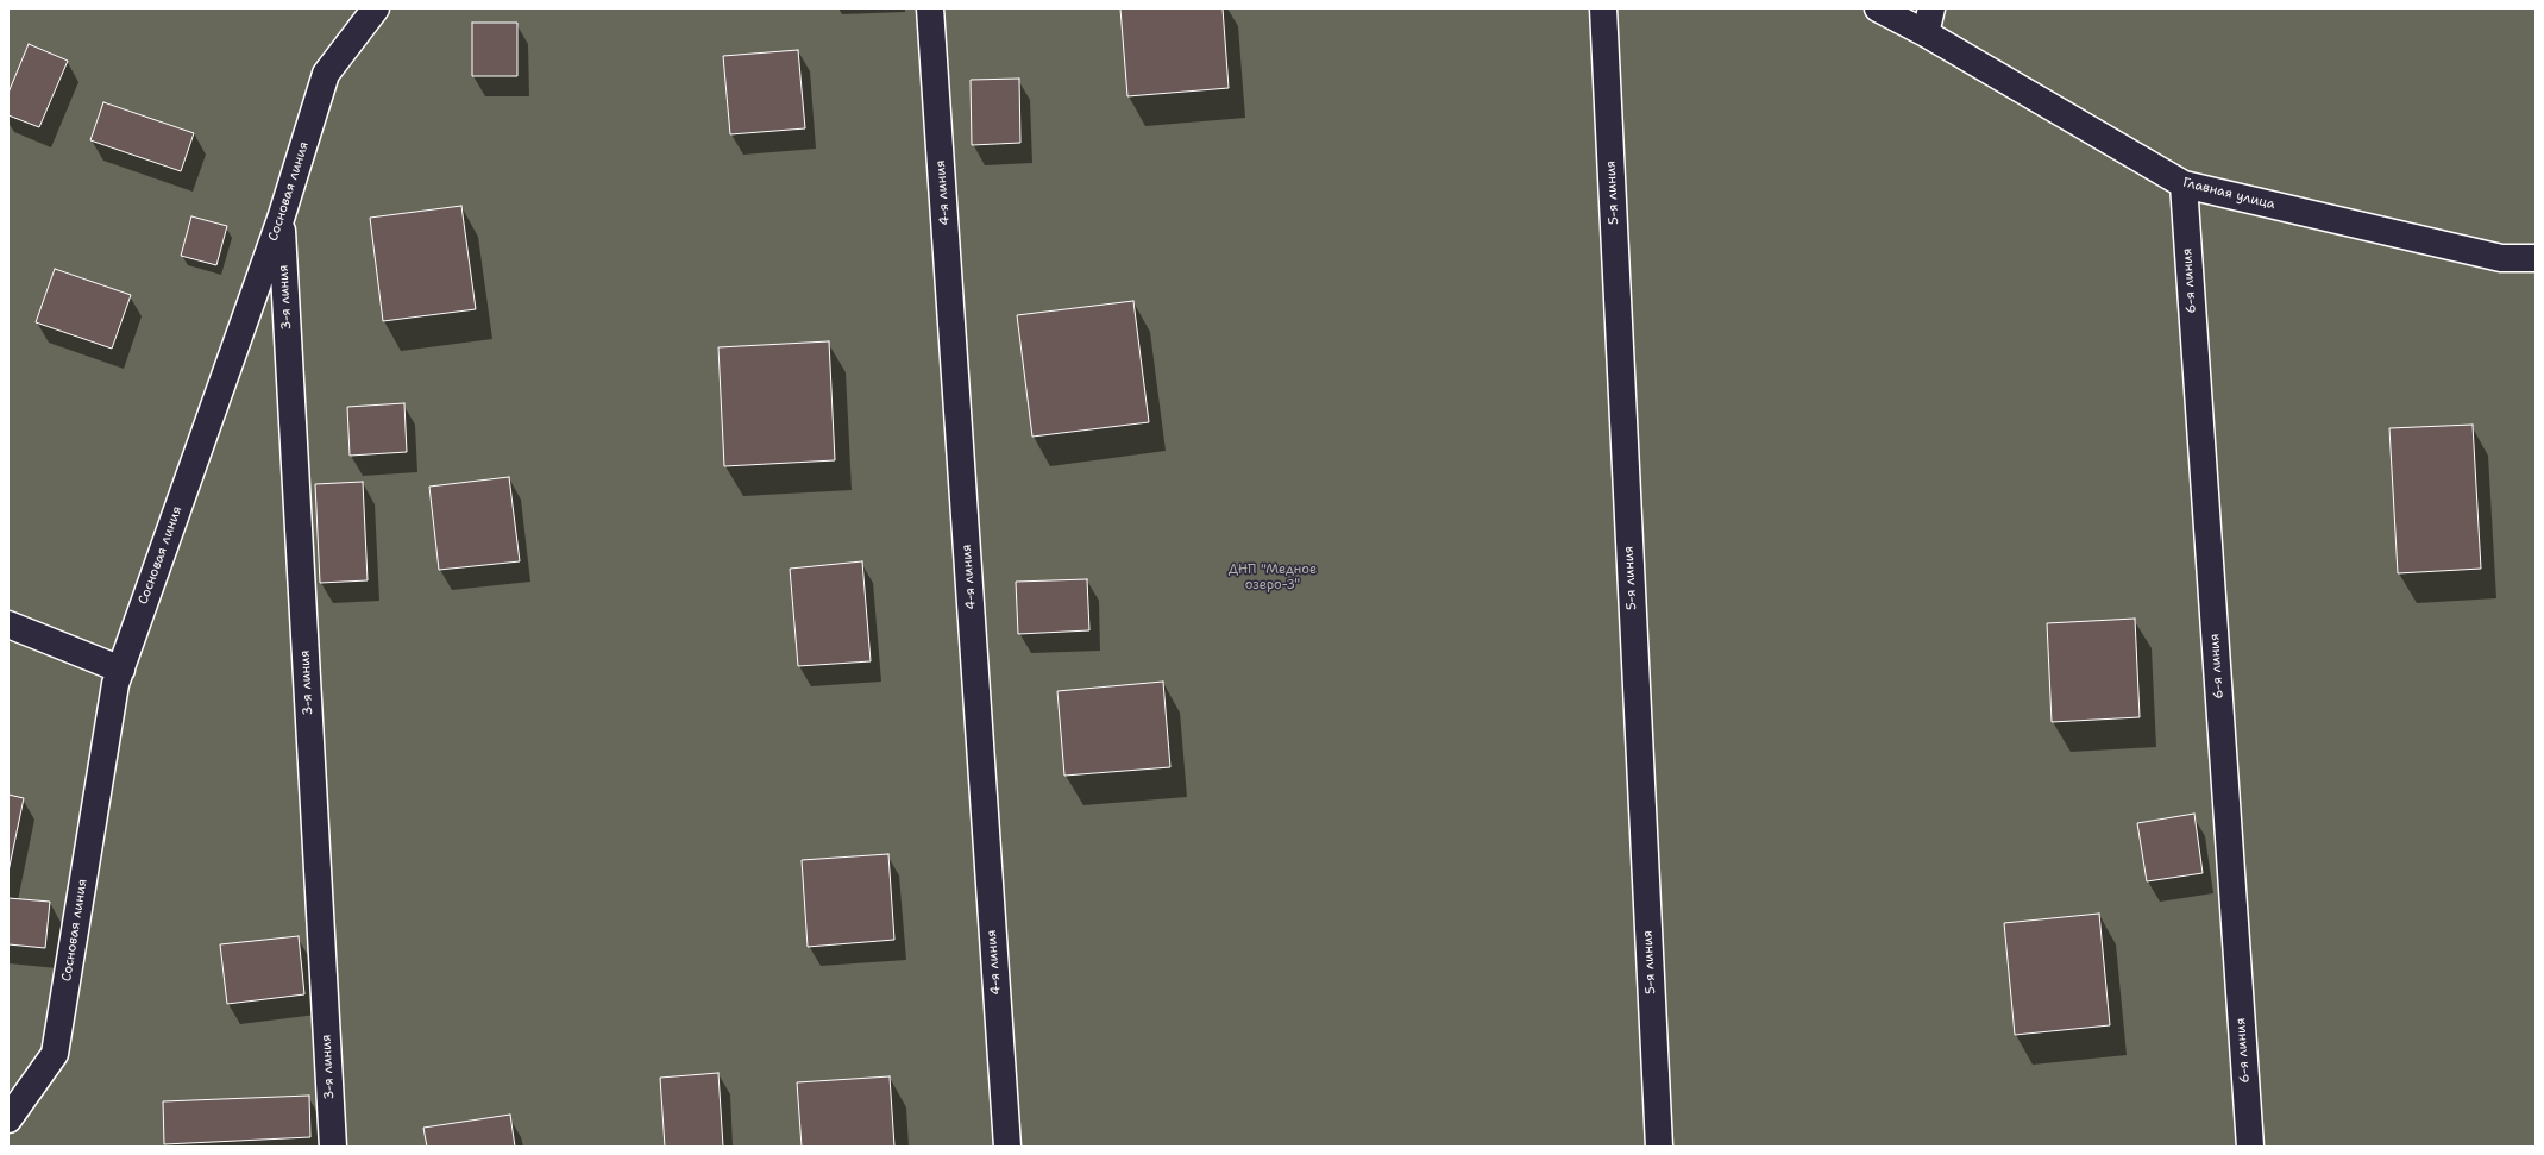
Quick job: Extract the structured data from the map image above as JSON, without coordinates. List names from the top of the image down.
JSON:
{
  "streets": {
    "street": [
      "Сосновая линия",
      "4-я линия",
      "5-я линия",
      "Главная улица",
      "6-я линия",
      "3-я линия"
    ]
  },
  "crossings": [
    ["Сосновая линия", "3-я линия"],
    ["Главная улица", "6-я линия"]
  ],
  "parks": ["ДНП \"Медное озеро-3\""]
}
